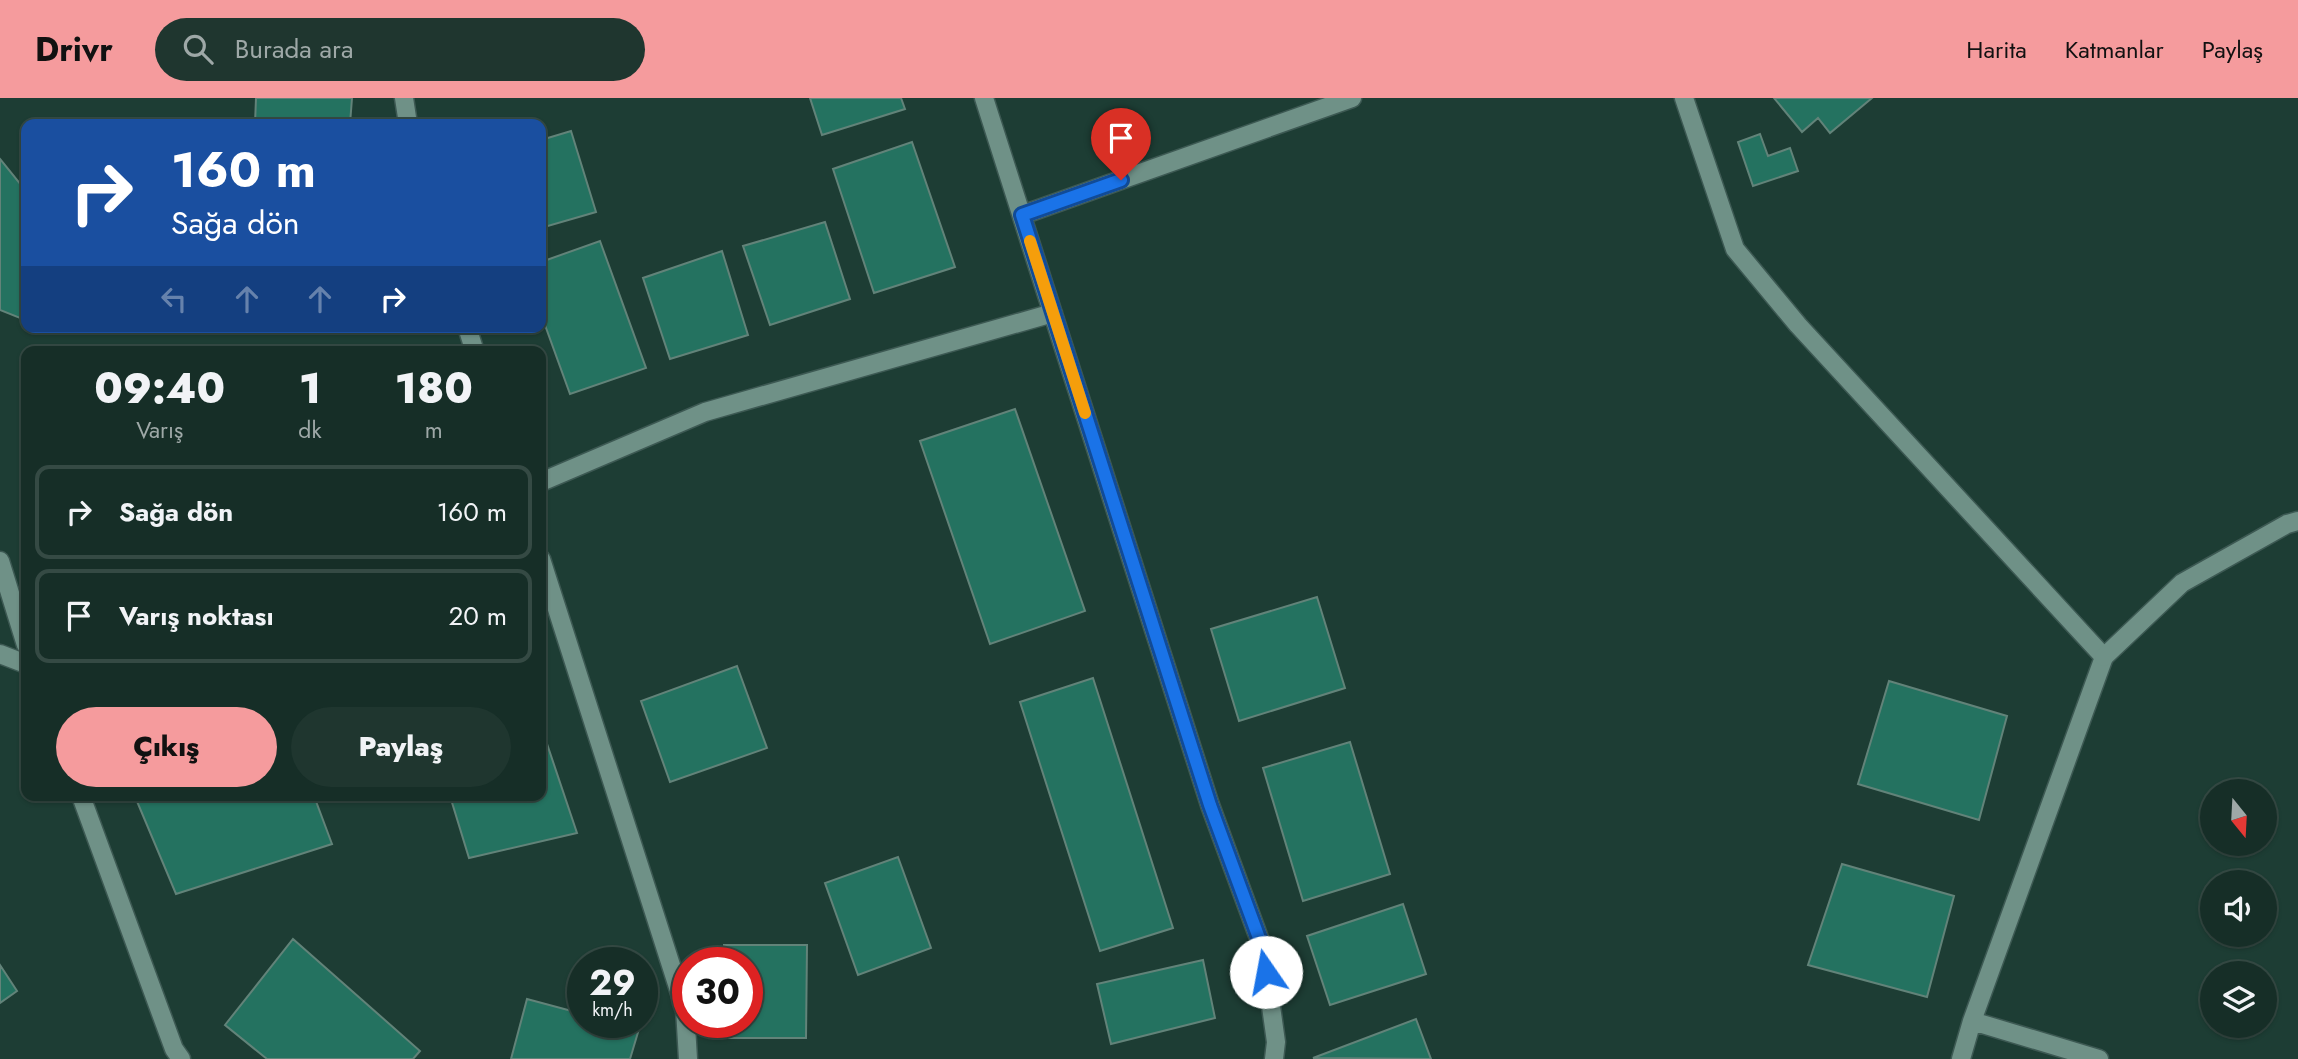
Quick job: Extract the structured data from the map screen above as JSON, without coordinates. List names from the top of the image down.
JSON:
{
  "north": "bottom",
  "page": {
    "header": "Drivr",
    "search": "Burada ara",
    "nav": ["Harita", "Katmanlar", "Paylaş"],
    "turn": ["160 m", "Sağa dön"],
    "eta": [
      "09:40",
      "Varış",
      "1",
      "dk",
      "180",
      "m"
    ],
    "list": [
      {
        "name": "Sağa dön",
        "value": "160 m"
      },
      {
        "name": "Varış noktası",
        "value": "20 m"
      }
    ],
    "buttons": ["Çıkış", "Paylaş"],
    "speed": "29 km/h",
    "limit": "30"
  }
}
